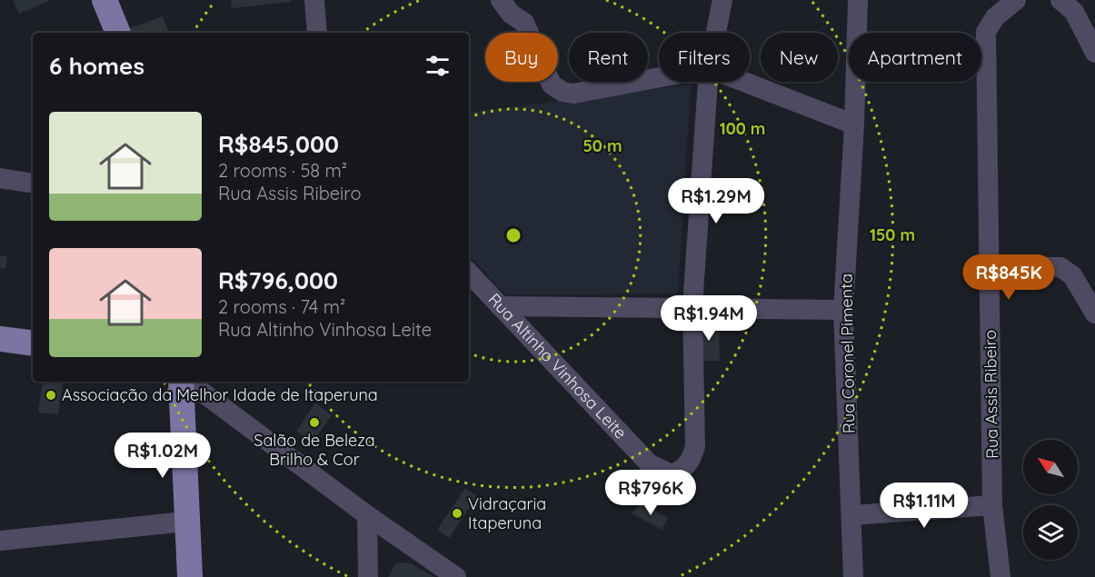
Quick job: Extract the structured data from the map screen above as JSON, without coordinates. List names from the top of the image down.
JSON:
{
  "streets": {
    "street": ["Rua Coronel Pimenta", "Rua Altinho Vinhosa Leite", "Rua Assis Ribeiro"]
  },
  "places": ["Associação da Melhor Idade de Itaperuna", "Salão de Beleza Brilho & Cor", "Vidraçaria Itaperuna"],
  "north": "top left",
  "page": {
    "chip": [
      "Buy",
      "Rent",
      "Filters",
      "New",
      "Apartment"
    ],
    "heading": "6 homes",
    "list": [
      {
        "name": "R$845,000",
        "note": "2 rooms · 58 m² · Rua Assis Ribeiro"
      },
      {
        "name": "R$796,000",
        "note": "2 rooms · 74 m² · Rua Altinho Vinhosa Leite"
      }
    ],
    "price": [
      "R$1.29M",
      "R$845K",
      "R$1.94M",
      "R$1.02M",
      "R$796K",
      "R$1.11M"
    ]
  },
  "rings": ["100 m", "50 m", "150 m"]
}
